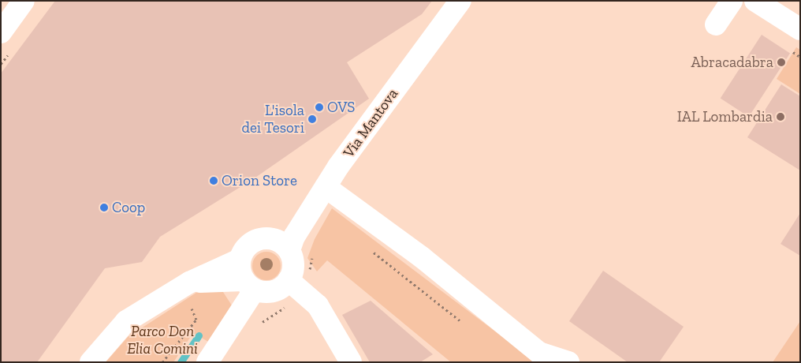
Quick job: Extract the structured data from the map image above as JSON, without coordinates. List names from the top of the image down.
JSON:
{
  "streets": {
    "main road": ["Via Mantova"]
  },
  "parks": ["Parco Don Elia Comini"],
  "places": [
    "Abracadabra",
    "OVS",
    "IAL Lombardia",
    "L'isola dei Tesori",
    "Orion Store",
    "Coop"
  ]
}
